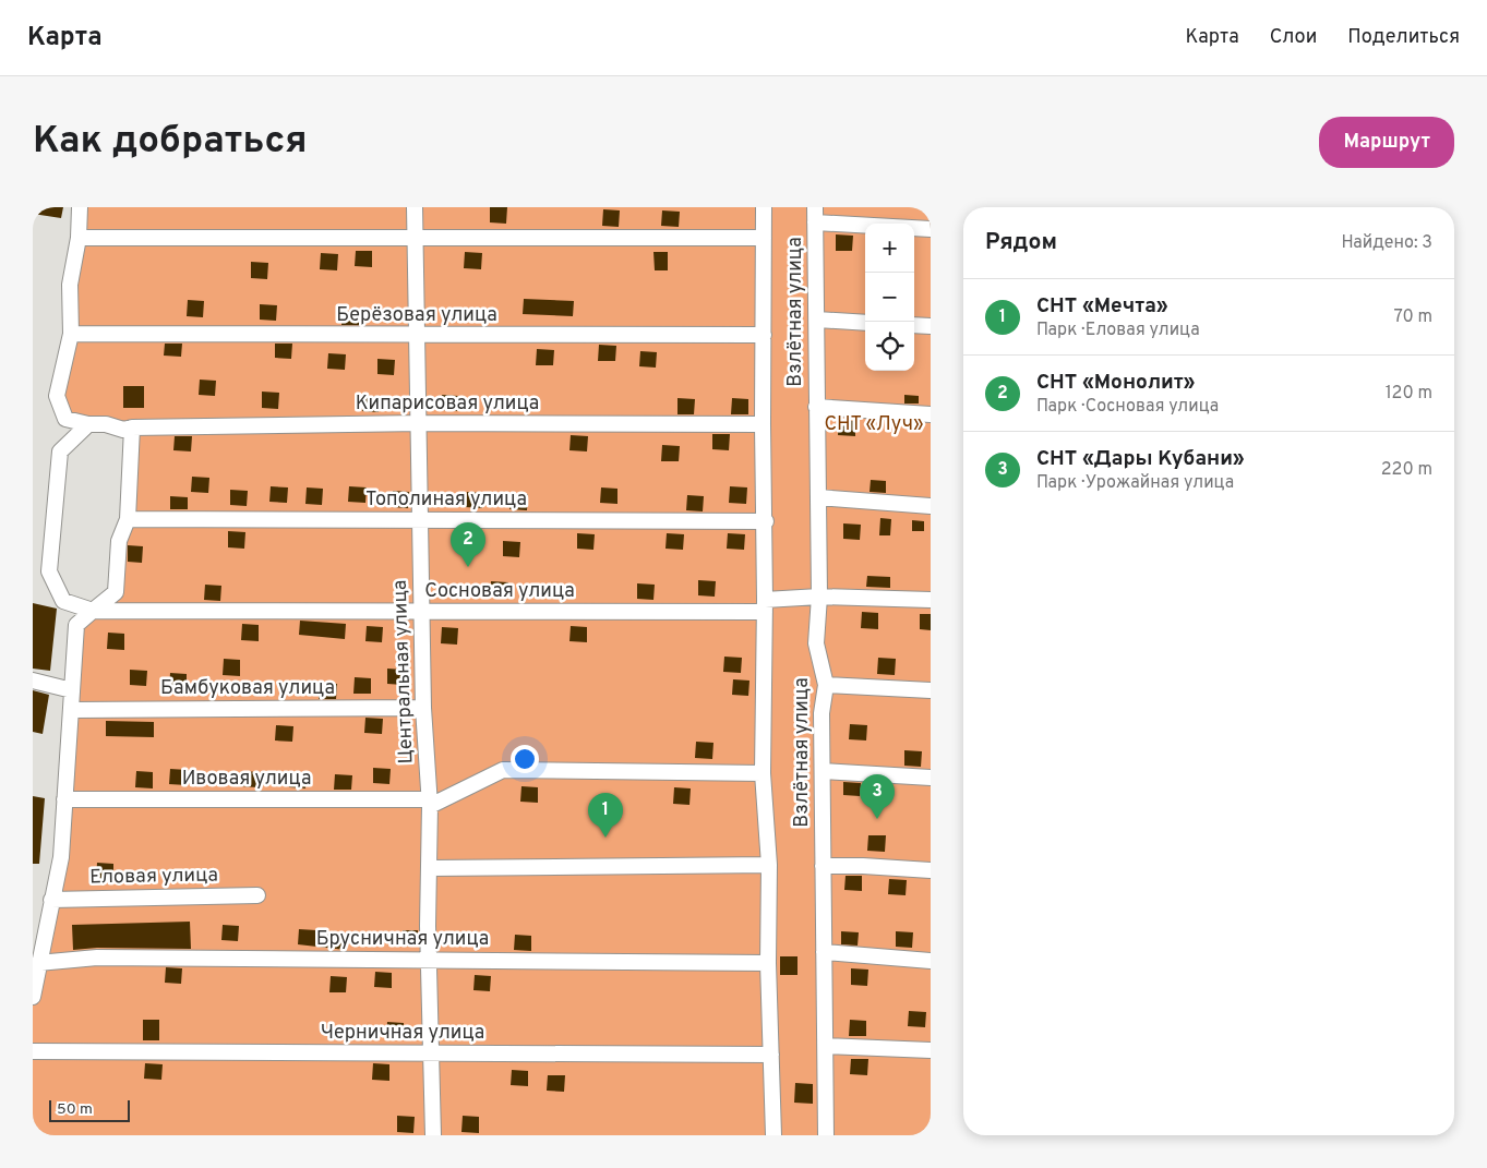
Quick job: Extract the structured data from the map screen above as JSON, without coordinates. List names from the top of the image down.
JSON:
{
  "streets": {
    "street": [
      "Взлётная улица",
      "Берёзовая улица",
      "Кипарисовая улица",
      "Тополиная улица",
      "Сосновая улица",
      "Центральная улица",
      "Бамбуковая улица",
      "Ивовая улица",
      "Еловая улица",
      "Брусничная улица",
      "Черничная улица"
    ]
  },
  "crossings": [
    ["Взлётная улица", "Сосновая улица"],
    ["Берёзовая улица", "Кипарисовая улица"],
    ["Берёзовая улица", "Центральная улица"],
    ["Кипарисовая улица", "Сосновая улица"],
    ["Кипарисовая улица", "Центральная улица"],
    ["Тополиная улица", "Центральная улица"],
    ["Сосновая улица", "Центральная улица"],
    ["Центральная улица", "Бамбуковая улица"],
    ["Центральная улица", "Ивовая улица"],
    ["Центральная улица", "Брусничная улица"],
    ["Центральная улица", "Черничная улица"]
  ],
  "parks": ["СНТ «Луч»"],
  "scale_bar": "50 m",
  "page": {
    "header": "Карта",
    "nav": ["Карта", "Слои", "Поделиться"],
    "buttons": "Маршрут",
    "title": "Как добраться",
    "heading": ["Рядом", "Найдено: 3"],
    "map_buttons": ["+", "−"],
    "list": [
      {
        "mark": "1",
        "name": "СНТ «Мечта»",
        "note": "Парк · Еловая улица",
        "value": "70 m"
      },
      {
        "mark": "2",
        "name": "СНТ «Монолит»",
        "note": "Парк · Сосновая улица",
        "value": "120 m"
      },
      {
        "mark": "3",
        "name": "СНТ «Дары Кубани»",
        "note": "Парк · Урожайная улица",
        "value": "220 m"
      }
    ],
    "pins": ["2", "3", "1"],
    "scale": "50 m"
  }
}
